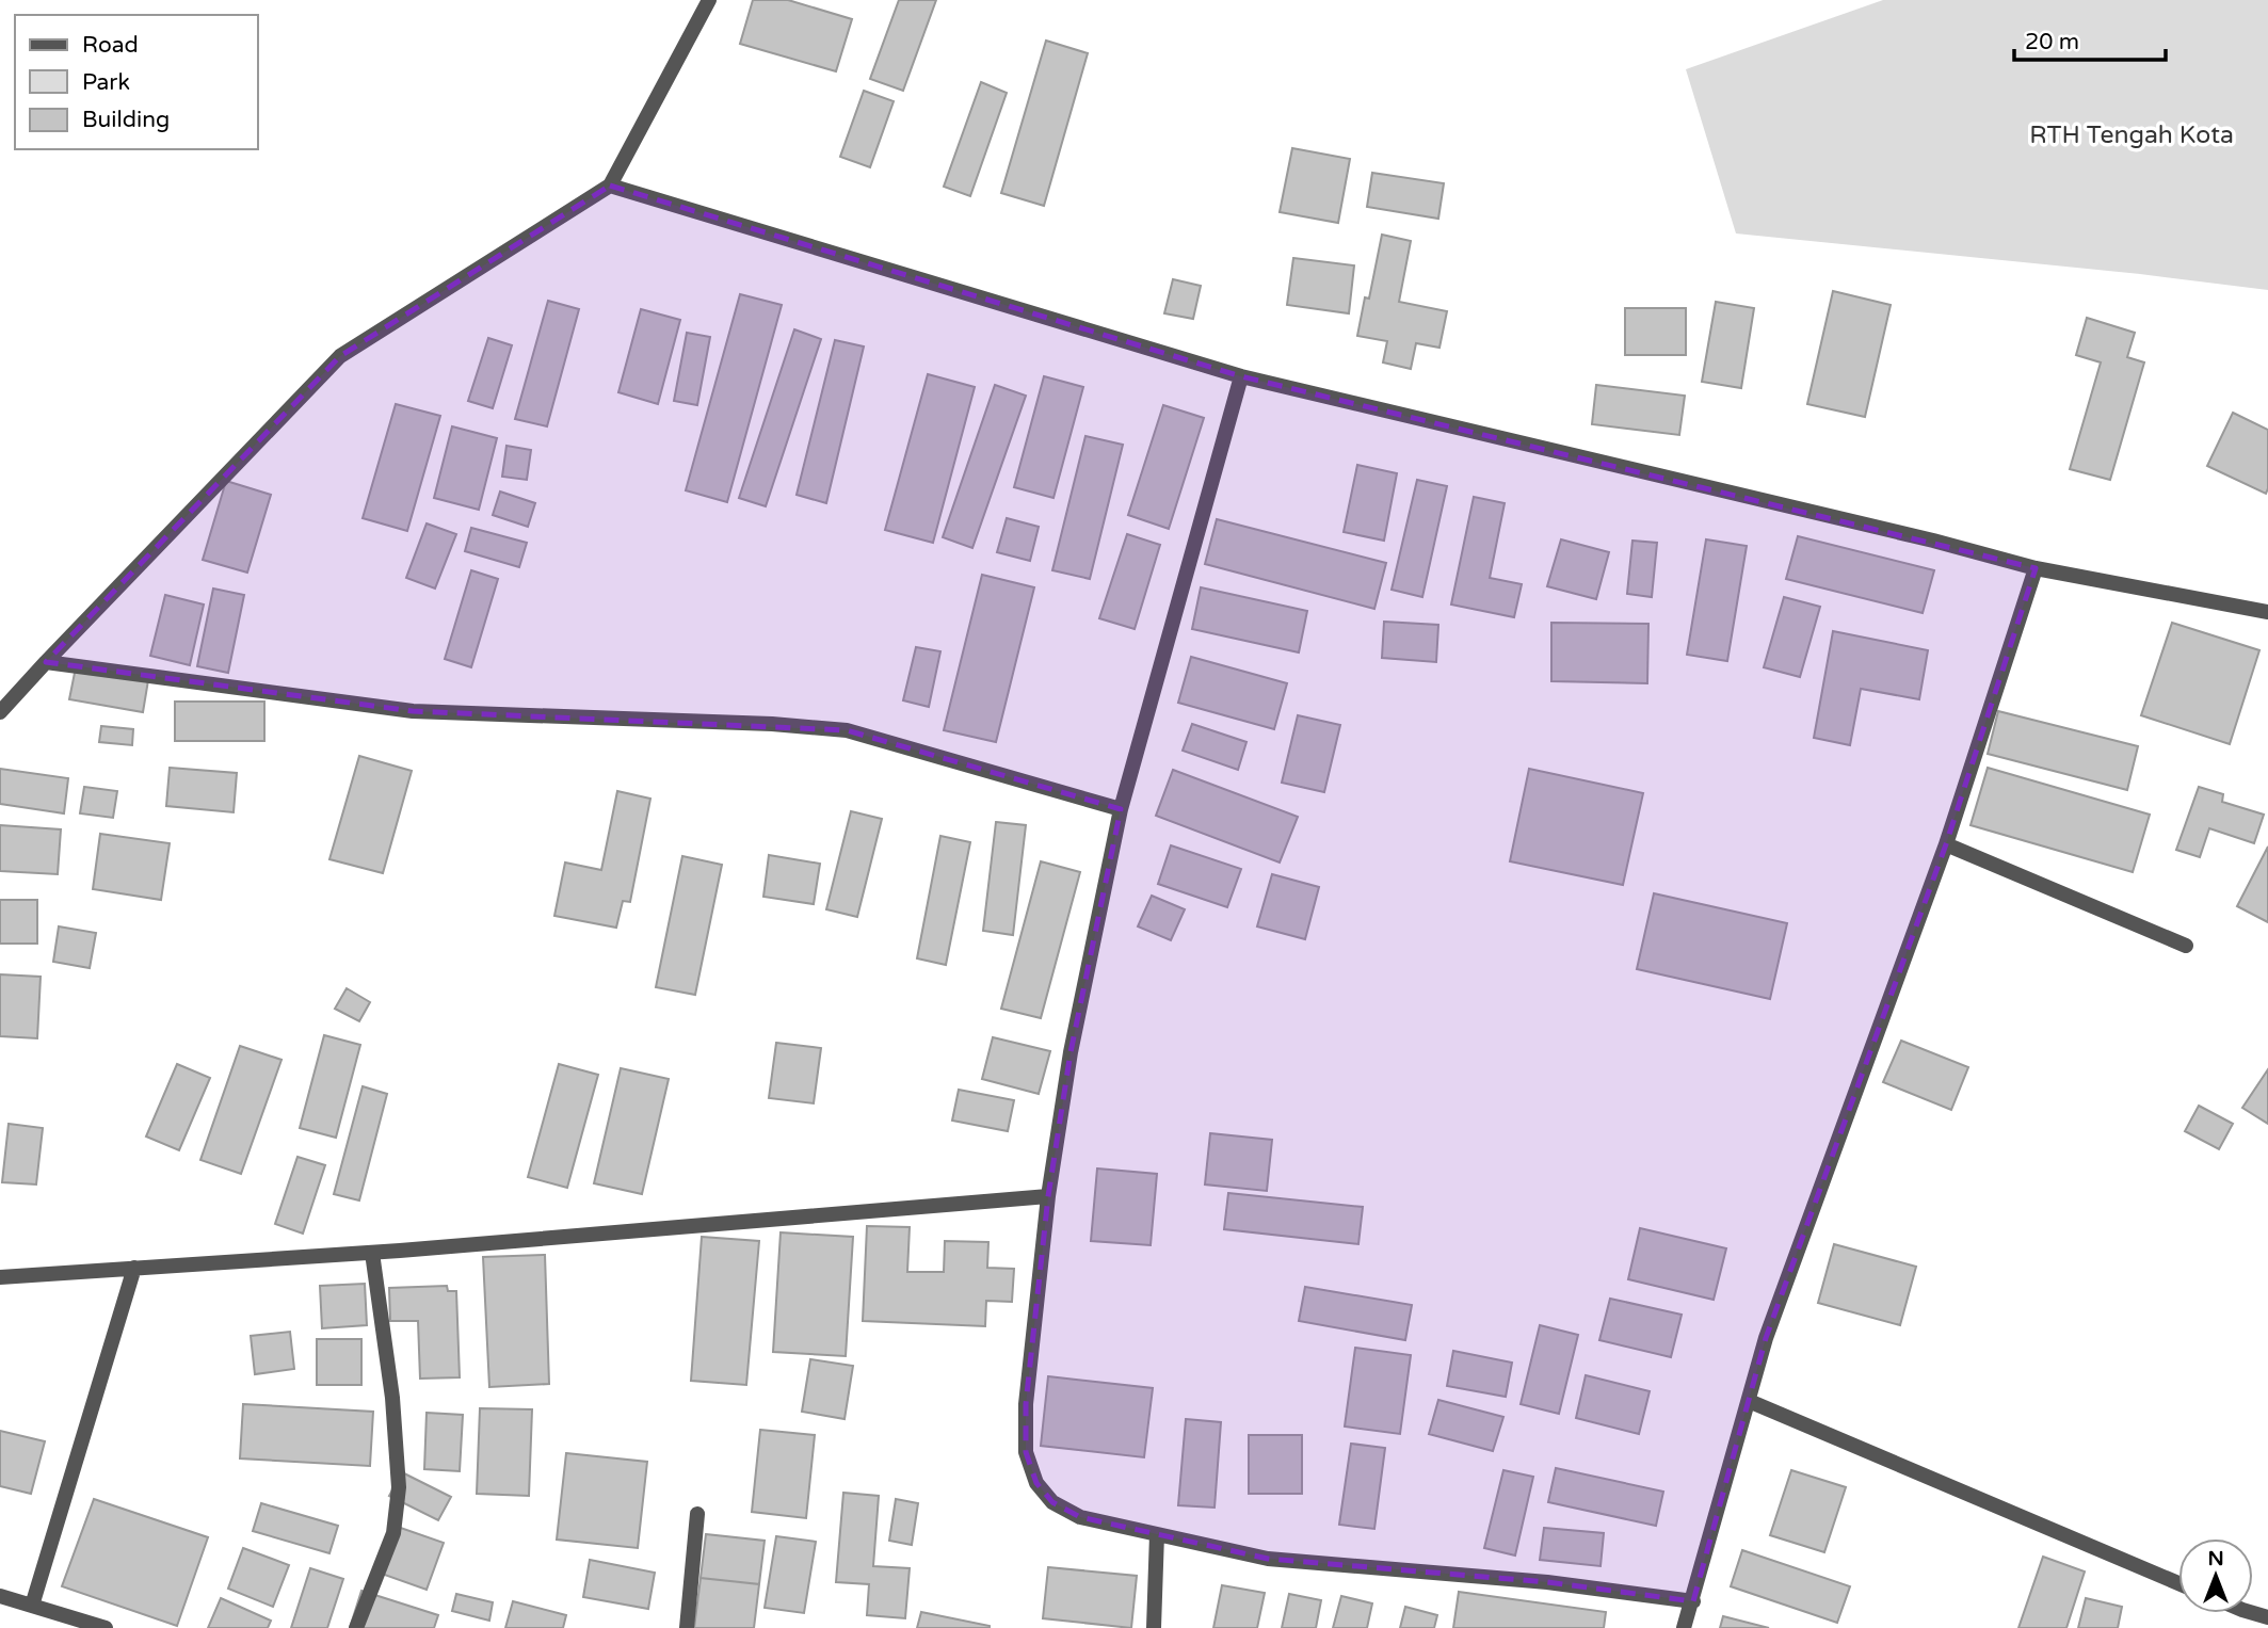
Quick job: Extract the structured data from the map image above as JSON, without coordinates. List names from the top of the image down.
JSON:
{
  "parks": ["RTH Tengah Kota"],
  "legend": ["Road", "Park", "Building"],
  "scale_bar": "20 m",
  "north": "top"
}
